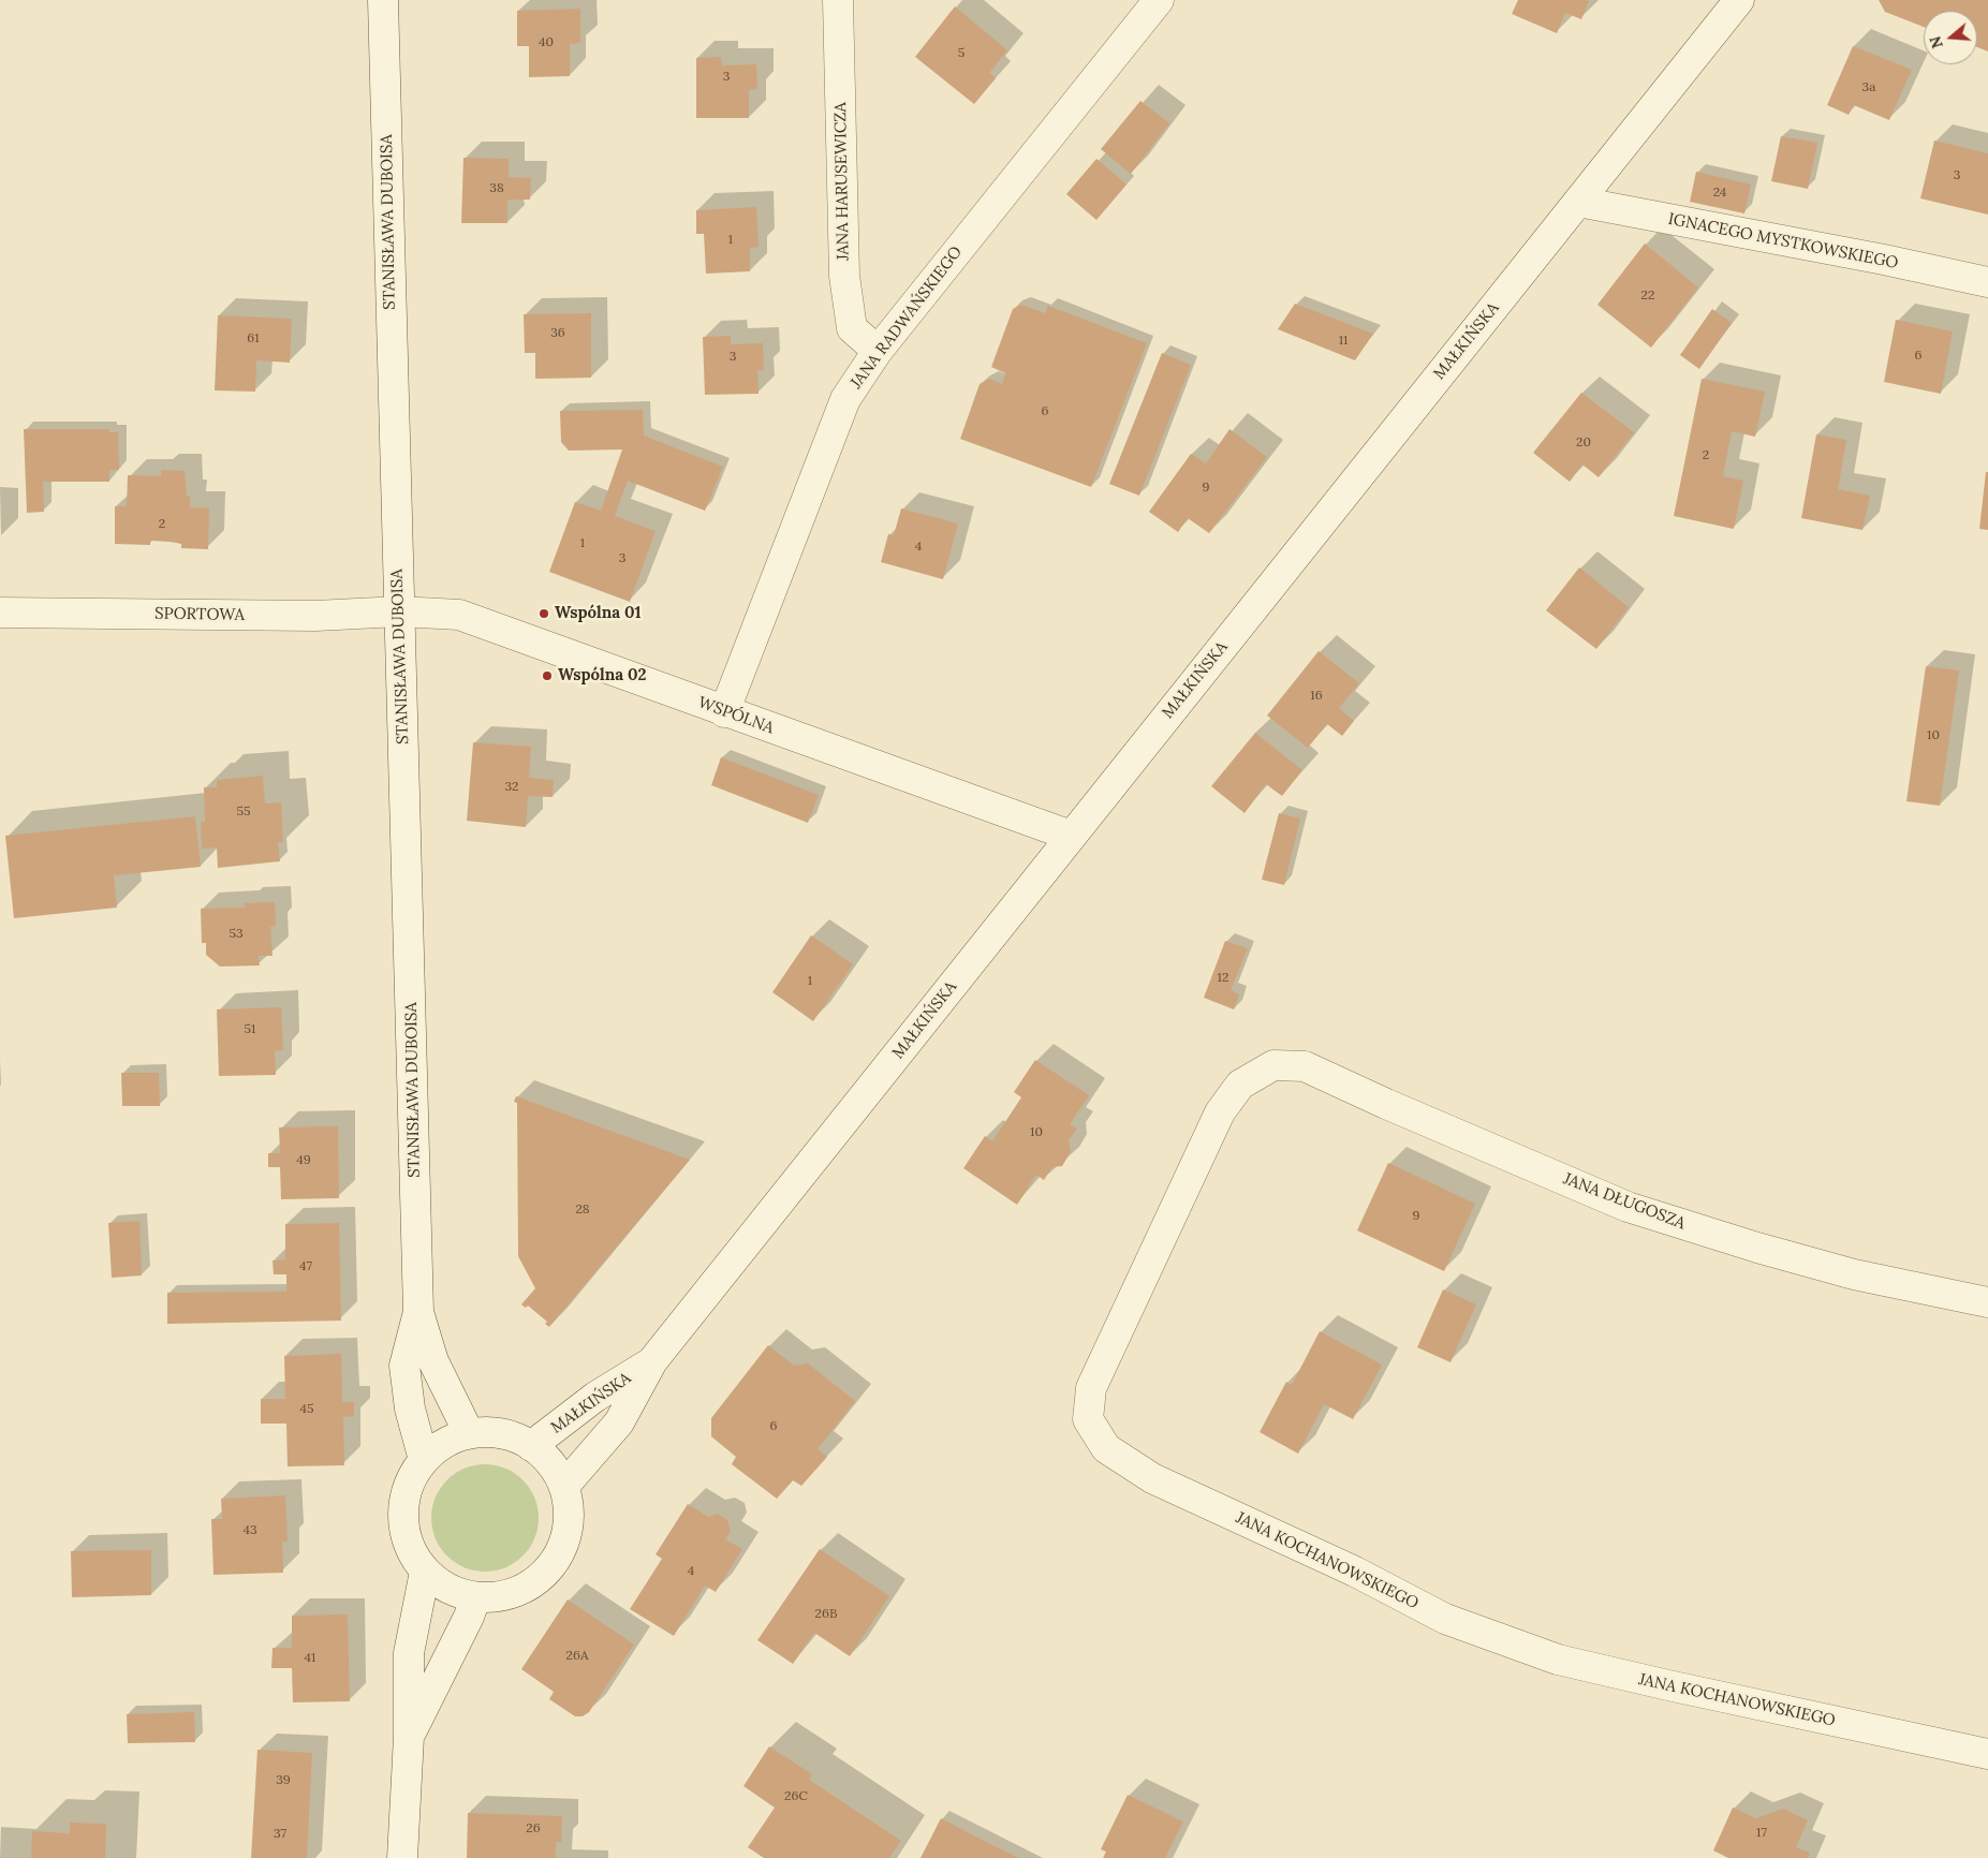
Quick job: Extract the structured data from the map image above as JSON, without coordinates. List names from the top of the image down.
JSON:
{
  "streets": {
    "street": [
      "JANA HARUSEWICZA",
      "STANISŁAWA DUBOISA",
      "IGNACEGO MYSTKOWSKIEGO",
      "JANA RADWAŃSKIEGO",
      "MAŁKIŃSKA",
      "SPORTOWA",
      "WSPÓLNA",
      "JANA DŁUGOSZA",
      "JANA KOCHANOWSKIEGO"
    ]
  },
  "crossings": [
    ["JANA HARUSEWICZA", "JANA RADWAŃSKIEGO"],
    ["STANISŁAWA DUBOISA", "MAŁKIŃSKA"],
    ["STANISŁAWA DUBOISA", "SPORTOWA"],
    ["STANISŁAWA DUBOISA", "WSPÓLNA"],
    ["IGNACEGO MYSTKOWSKIEGO", "MAŁKIŃSKA"],
    ["JANA RADWAŃSKIEGO", "WSPÓLNA"],
    ["MAŁKIŃSKA", "WSPÓLNA"],
    ["SPORTOWA", "WSPÓLNA"],
    ["JANA DŁUGOSZA", "JANA KOCHANOWSKIEGO"]
  ],
  "places": ["Wspólna 01", "Wspólna 02"],
  "house_numbers": [
    "40",
    "5",
    "3",
    "3a",
    "3",
    "38",
    "24",
    "1",
    "22",
    "36",
    "61",
    "11",
    "6",
    "3",
    "6",
    "20",
    "2",
    "9",
    "2",
    "1",
    "4",
    "3",
    "16",
    "10",
    "32",
    "55",
    "53",
    "12",
    "1",
    "51",
    "10",
    "49",
    "28",
    "9",
    "47",
    "45",
    "6",
    "43",
    "4",
    "26B",
    "26A",
    "41",
    "39",
    "26C",
    "26",
    "17",
    "37"
  ],
  "north": "left"
}
